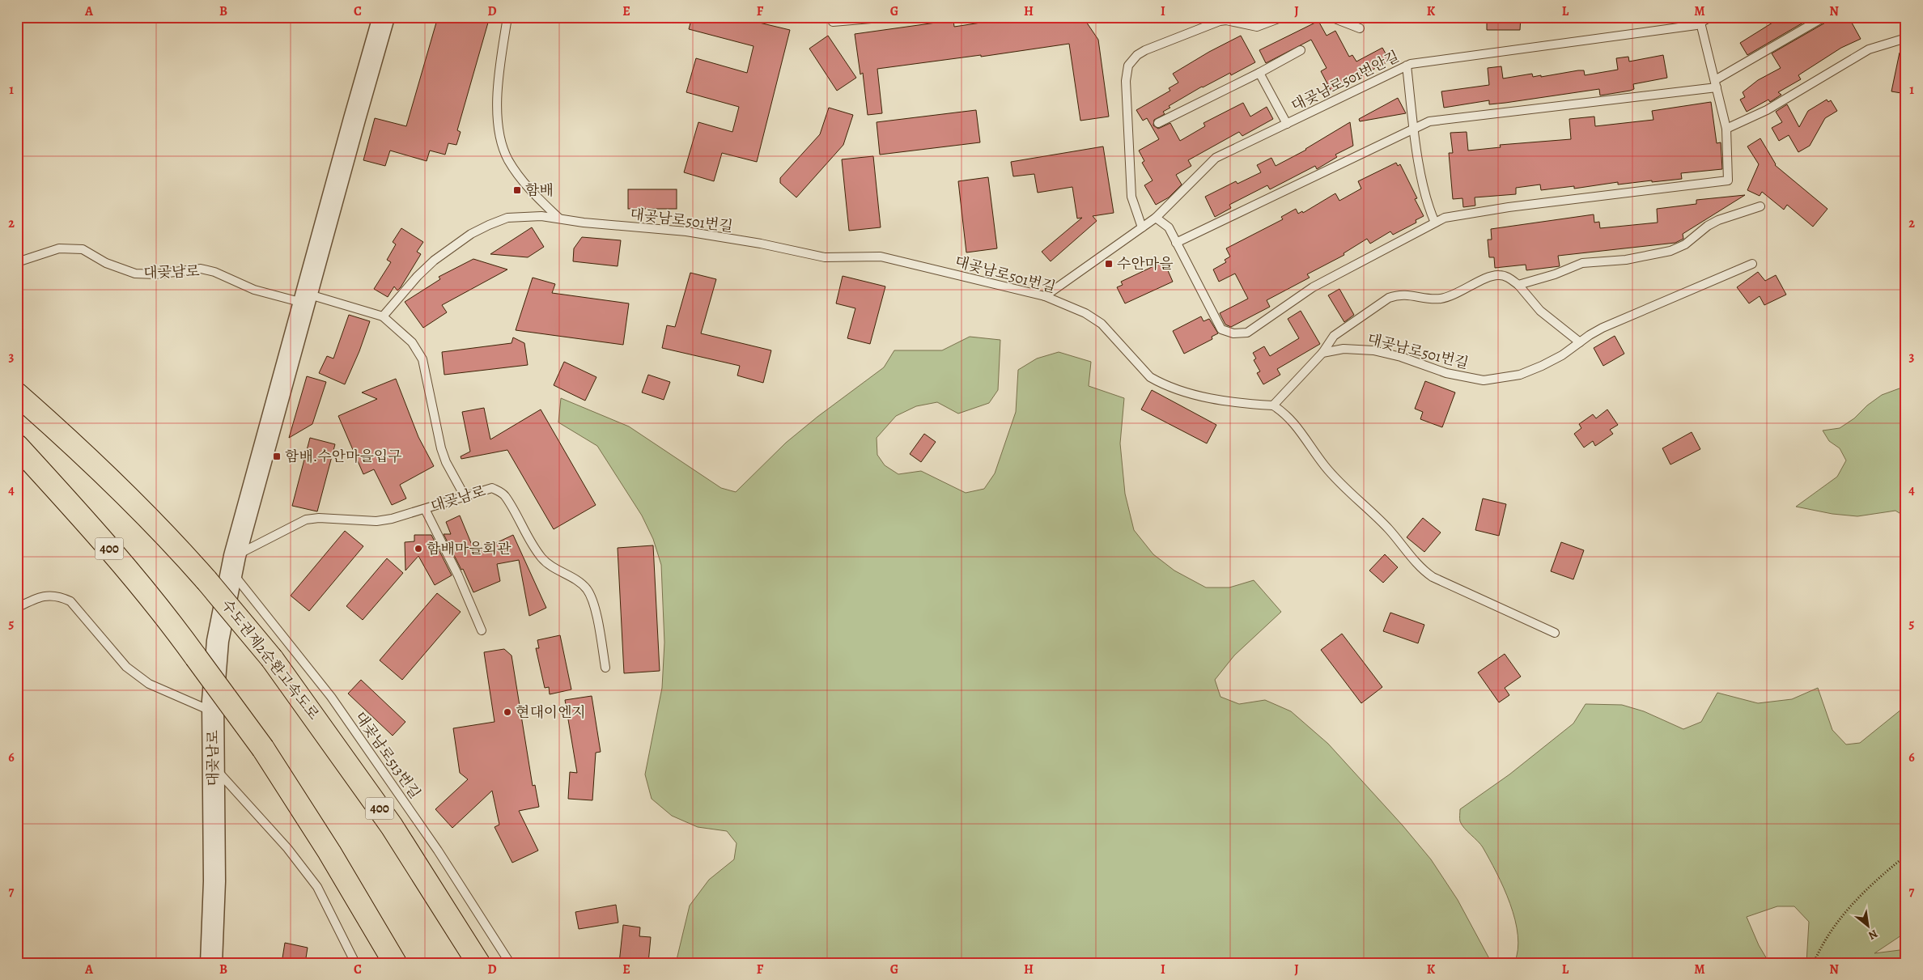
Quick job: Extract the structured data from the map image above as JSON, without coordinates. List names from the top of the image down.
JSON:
{
  "streets": {
    "highway": ["400", "수도권제2순환고속도로"],
    "street": ["대곶남로"],
    "lane": ["대곶남로501번안길", "대곶남로501번길", "대곶남로513번길"]
  },
  "crossings": [
    ["대곶남로501번안길", "대곶남로501번길"],
    ["대곶남로", "대곶남로513번길"]
  ],
  "places": {
    "transit": ["함배", "수안마을", "함배.수안마을입구"],
    "other": ["함배마을회관", "현대이엔지"]
  },
  "north": "bottom right",
  "grid": {
    "columns": [
      "A",
      "B",
      "C",
      "D",
      "E",
      "F",
      "G",
      "H",
      "I",
      "J",
      "K",
      "L",
      "M",
      "N"
    ],
    "rows": [
      "1",
      "2",
      "3",
      "4",
      "5",
      "6",
      "7"
    ]
  }
}
